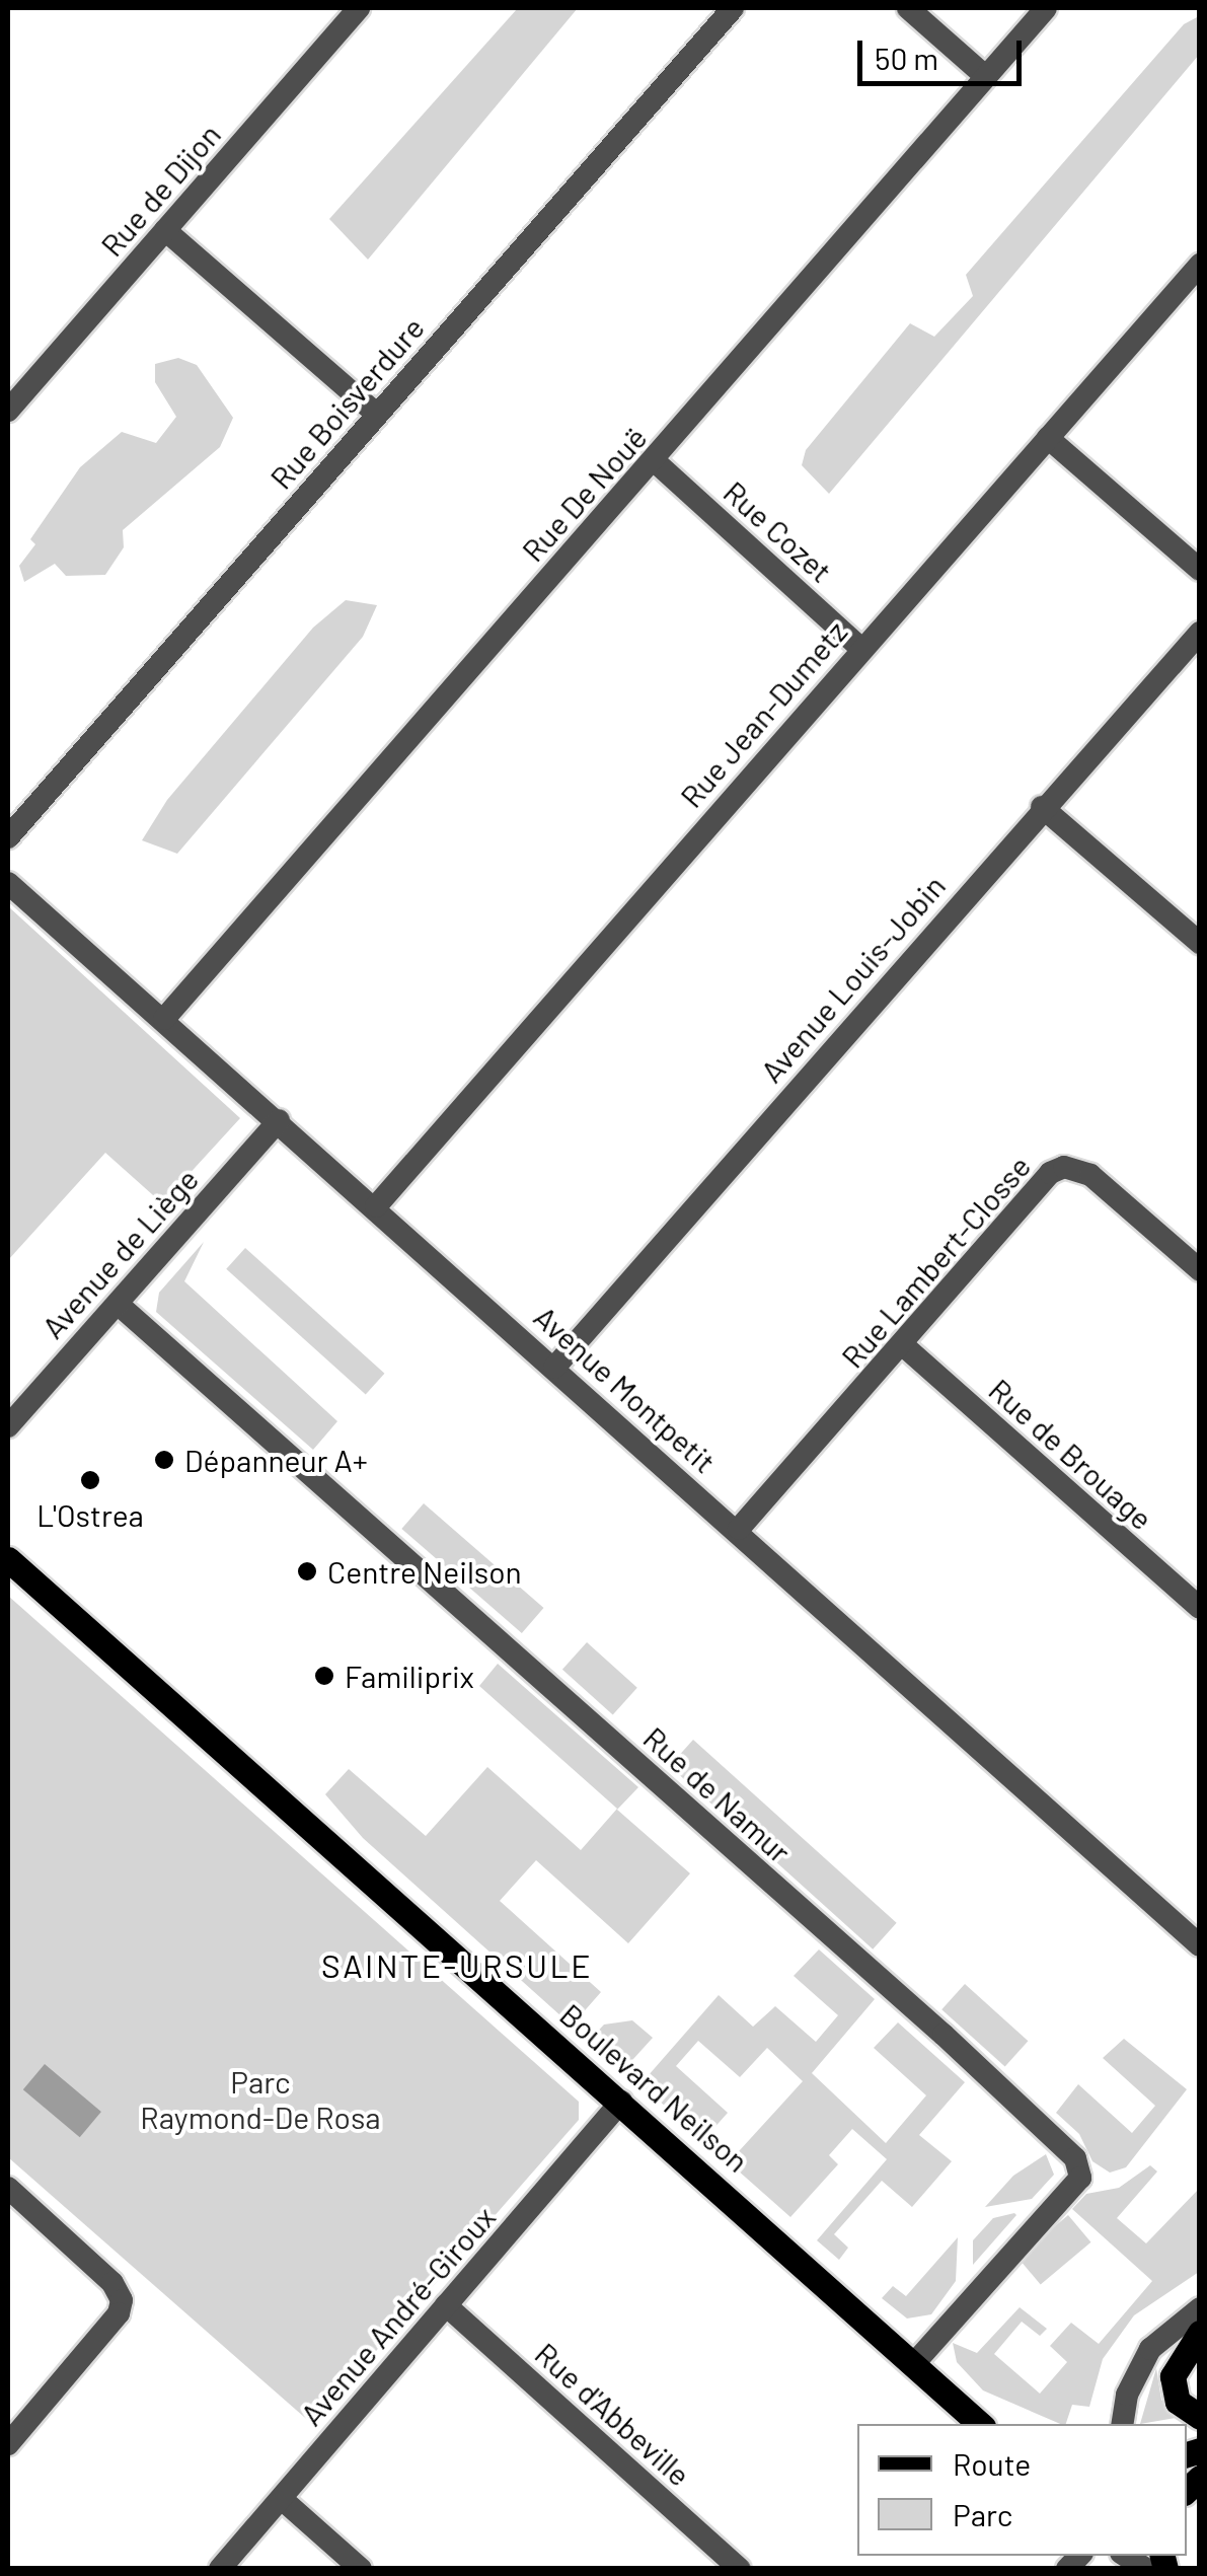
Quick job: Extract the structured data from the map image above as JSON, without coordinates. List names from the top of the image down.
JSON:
{
  "streets": {
    "main road": ["Boulevard Neilson"],
    "street": [
      "Rue de Dijon",
      "Rue Boisverdure",
      "Rue De Nouë",
      "Rue Cozet",
      "Rue Jean-Dumetz",
      "Avenue Louis-Jobin",
      "Avenue de Liège",
      "Rue Lambert-Closse",
      "Avenue Montpetit",
      "Rue de Brouage",
      "Rue de Namur",
      "Avenue André-Giroux",
      "Rue d'Abbeville"
    ]
  },
  "crossings": [
    ["Rue De Nouë", "Rue Cozet"],
    ["Rue De Nouë", "Avenue Montpetit"],
    ["Rue Cozet", "Rue Jean-Dumetz"],
    ["Rue Jean-Dumetz", "Avenue Montpetit"],
    ["Avenue Louis-Jobin", "Avenue Montpetit"],
    ["Avenue de Liège", "Avenue Montpetit"],
    ["Avenue de Liège", "Rue de Namur"],
    ["Rue Lambert-Closse", "Avenue Montpetit"],
    ["Rue Lambert-Closse", "Rue de Brouage"],
    ["Rue de Namur", "Boulevard Neilson"],
    ["Boulevard Neilson", "Avenue André-Giroux"],
    ["Avenue André-Giroux", "Rue d'Abbeville"]
  ],
  "districts": ["SAINTE-URSULE"],
  "parks": ["Parc Raymond-De Rosa"],
  "places": [
    "Dépanneur A+",
    "L'Ostrea",
    "Centre Neilson",
    "Familiprix"
  ],
  "legend": ["Route", "Parc"],
  "scale_bar": "50 m"
}
